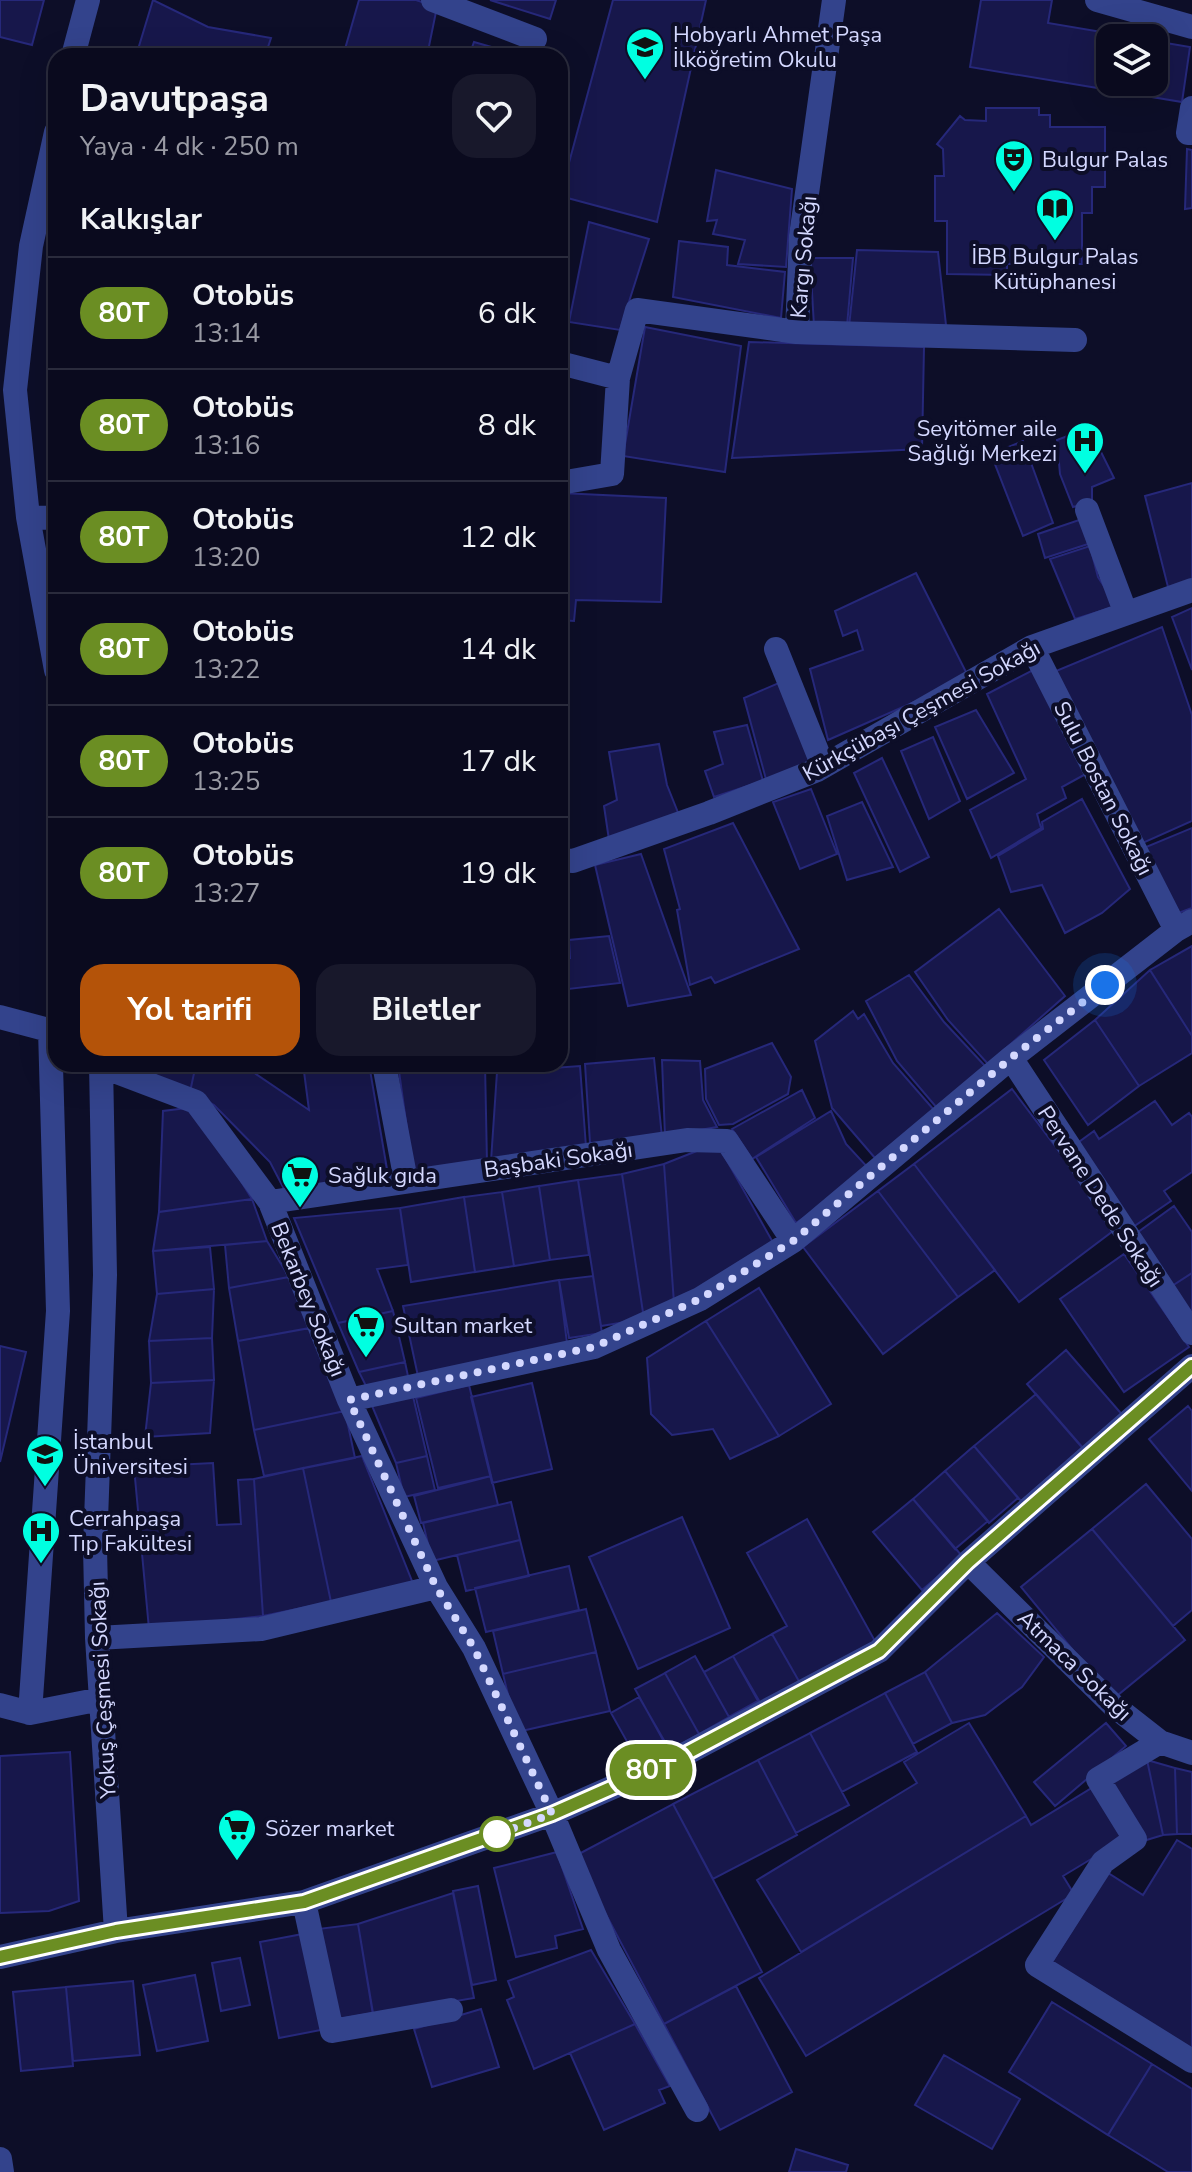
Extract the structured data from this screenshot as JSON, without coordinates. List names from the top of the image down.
{
  "streets": {
    "street": [
      "Kargı Sokağı",
      "Kürkçübaşı Çeşmesi Sokağı",
      "Sulu Bostan Sokağı",
      "Başbaki Sokağı",
      "Pervane Dede Sokağı",
      "Bekarbey Sokağı",
      "Atmaca Sokağı",
      "Yokuş Çeşmesi Sokağı"
    ]
  },
  "crossings": [
    ["Kürkçübaşı Çeşmesi Sokağı", "Sulu Bostan Sokağı"],
    ["Başbaki Sokağı", "Bekarbey Sokağı"]
  ],
  "places": {
    "school or university": ["Hobyarlı Ahmet Paşa İlköğretim Okulu", "İstanbul Üniversitesi"],
    "theatre": ["Bulgur Palas"],
    "library": ["İBB Bulgur Palas Kütüphanesi"],
    "hospital": ["Seyitömer aile Sağlığı Merkezi", "Cerrahpaşa Tıp Fakültesi"],
    "supermarket": ["Sağlık gıda", "Sultan market", "Sözer market"]
  },
  "lines": ["bus line 80T"],
  "page": {
    "on_map": "80T",
    "heading": [
      ["Davutpaşa", "Yaya · 4 dk · 250 m"],
      "Kalkışlar"
    ],
    "list": [
      {
        "mark": "80T",
        "name": "Otobüs",
        "note": "13:14",
        "value": "6 dk"
      },
      {
        "mark": "80T",
        "name": "Otobüs",
        "note": "13:16",
        "value": "8 dk"
      },
      {
        "mark": "80T",
        "name": "Otobüs",
        "note": "13:20",
        "value": "12 dk"
      },
      {
        "mark": "80T",
        "name": "Otobüs",
        "note": "13:22",
        "value": "14 dk"
      },
      {
        "mark": "80T",
        "name": "Otobüs",
        "note": "13:25",
        "value": "17 dk"
      },
      {
        "mark": "80T",
        "name": "Otobüs",
        "note": "13:27",
        "value": "19 dk"
      }
    ],
    "buttons": ["Yol tarifi", "Biletler"]
  }
}
